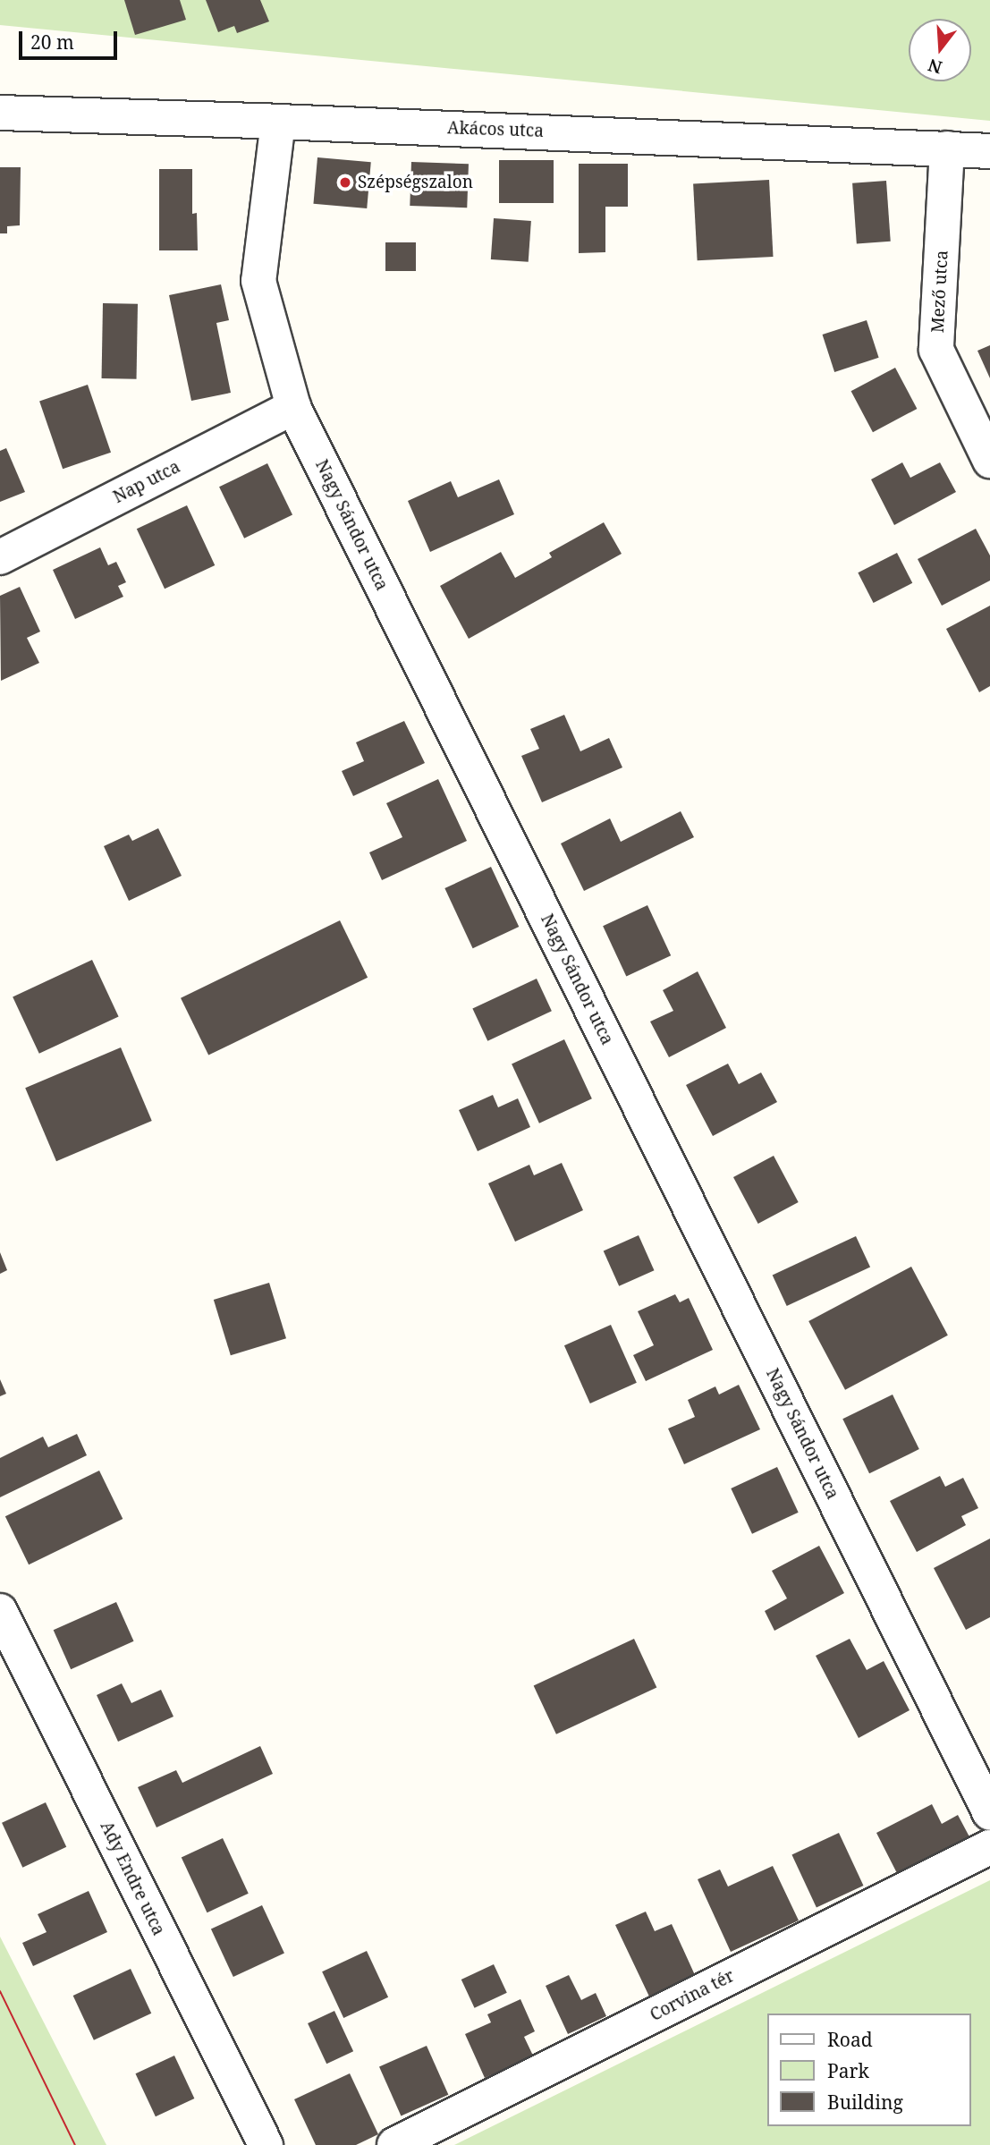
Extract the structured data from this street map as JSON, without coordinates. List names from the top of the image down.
{
  "streets": {
    "street": [
      "Akácos utca",
      "Mező utca",
      "Nap utca",
      "Nagy Sándor utca",
      "Ady Endre utca",
      "Corvina tér"
    ]
  },
  "crossings": [
    ["Akácos utca", "Mező utca"],
    ["Akácos utca", "Nagy Sándor utca"],
    ["Nap utca", "Nagy Sándor utca"]
  ],
  "places": ["Szépségszalon"],
  "legend": ["Road", "Park", "Building"],
  "scale_bar": "20 m",
  "north": "bottom"
}
